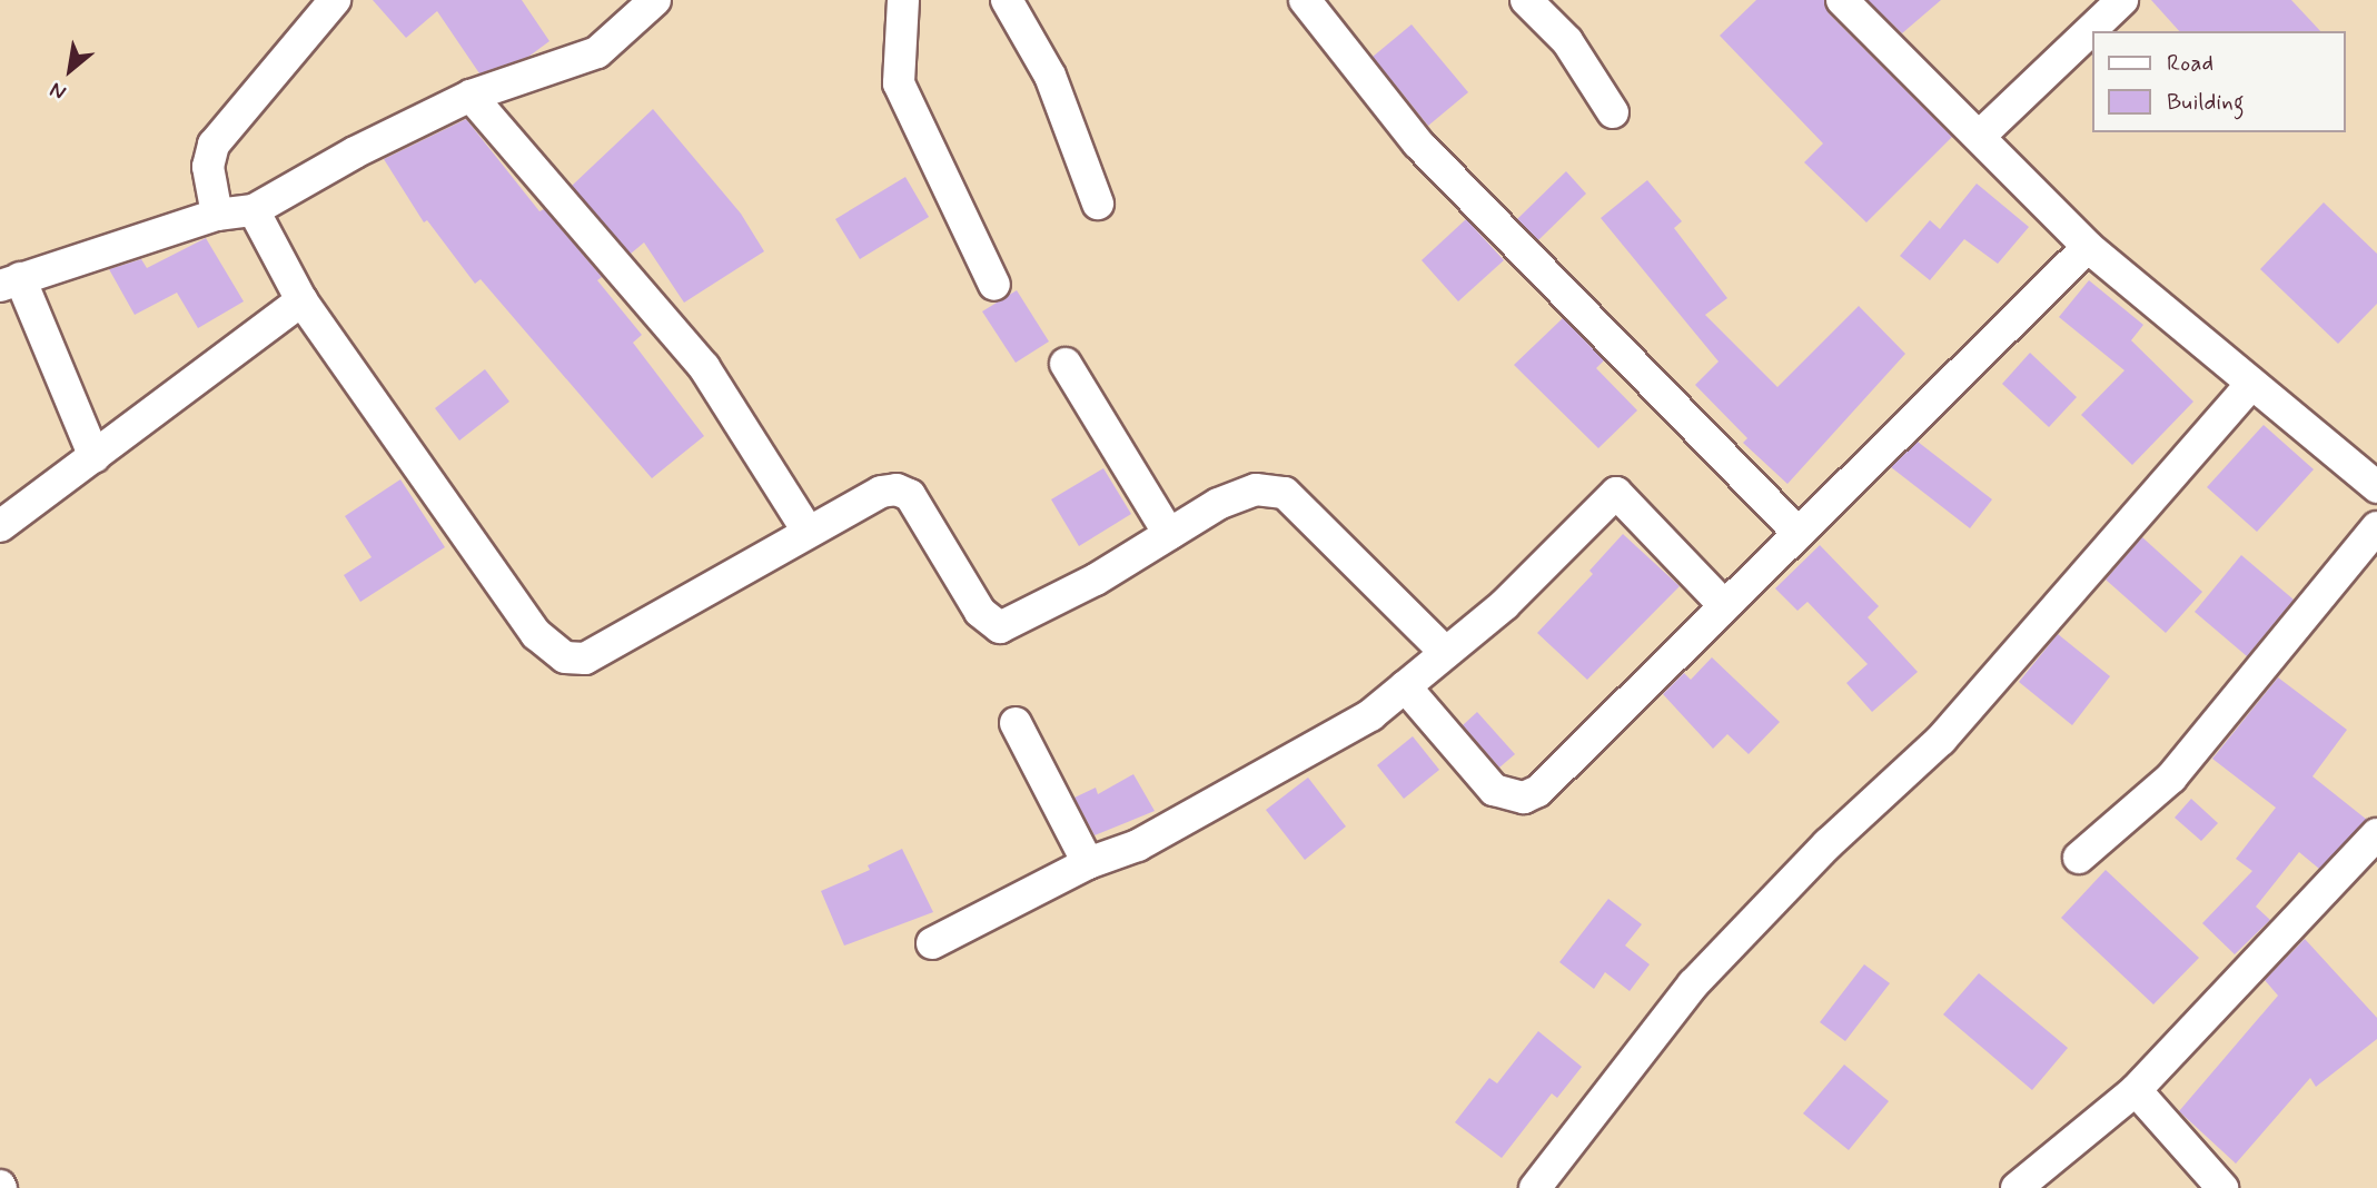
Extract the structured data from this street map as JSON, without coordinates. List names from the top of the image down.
{
  "legend": ["Road", "Building"],
  "north": "bottom left"
}
